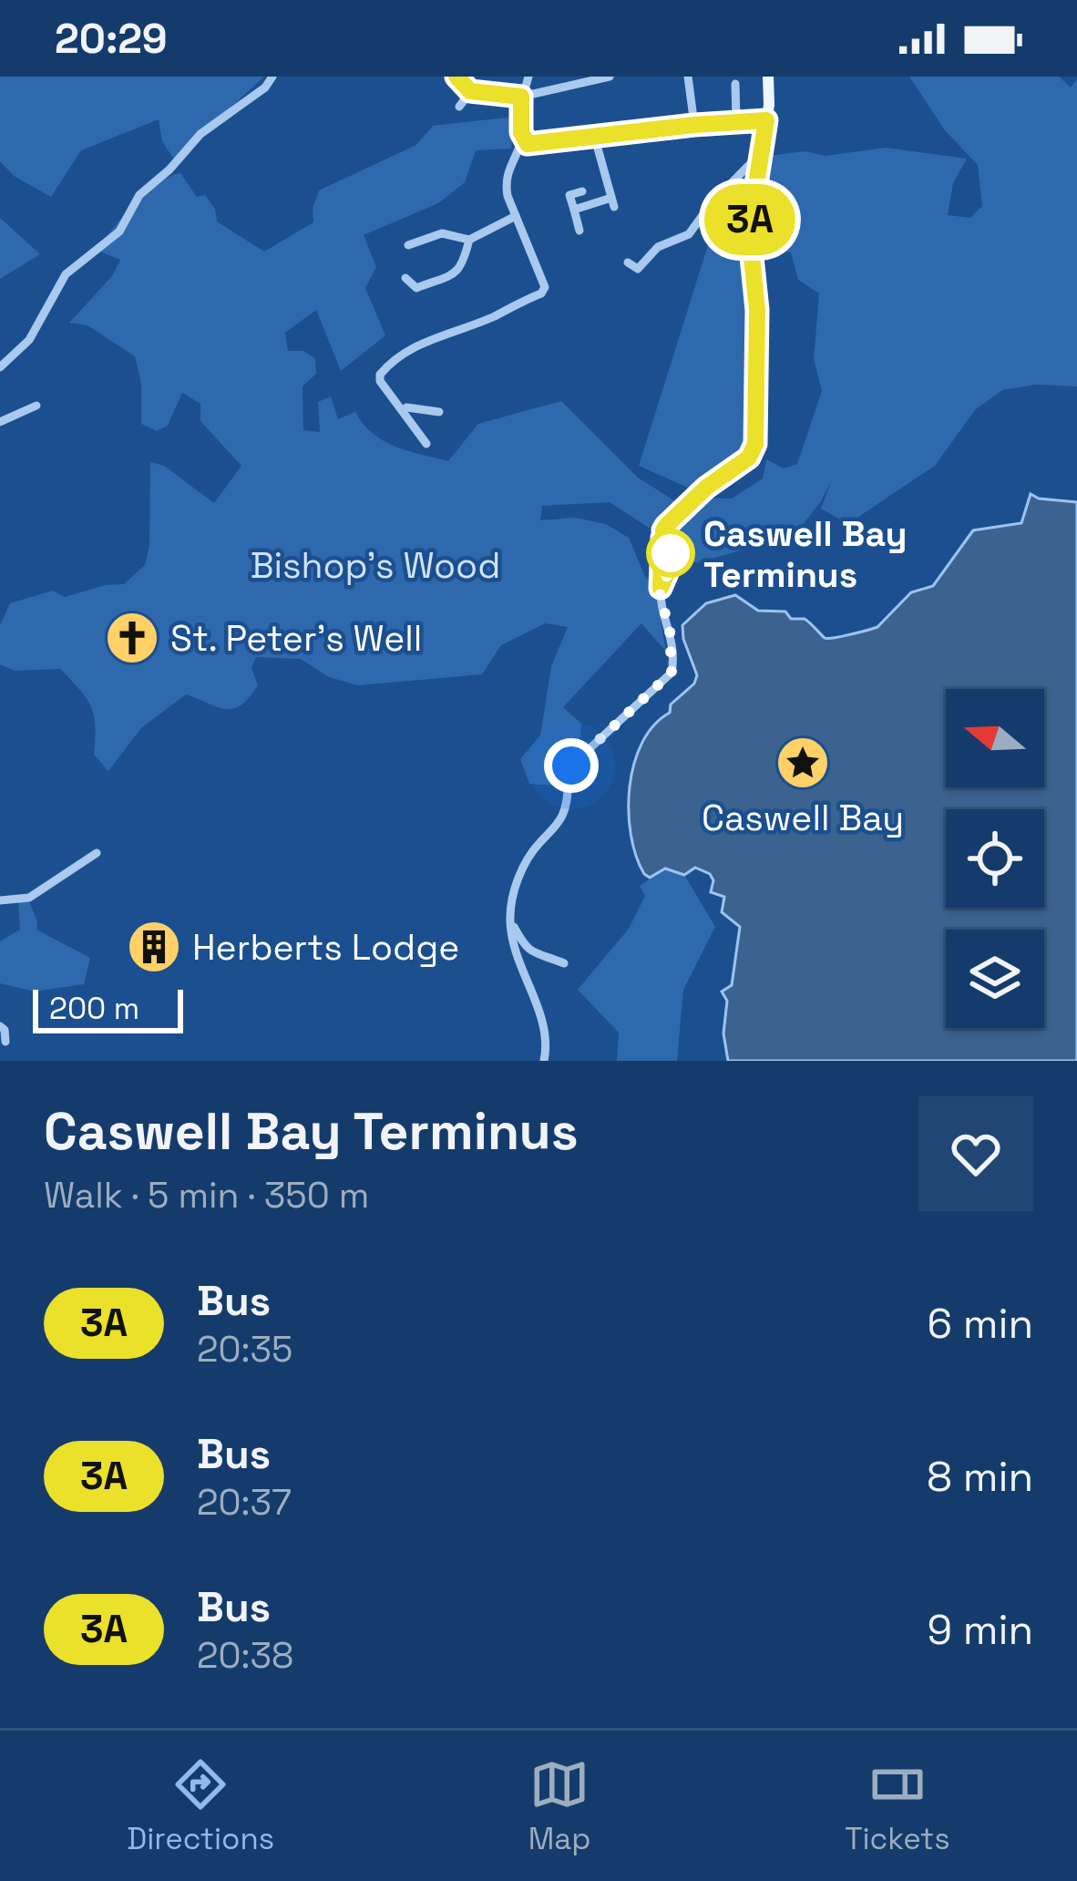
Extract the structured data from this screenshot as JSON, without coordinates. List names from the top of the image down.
{
  "parks": ["Bishop's Wood"],
  "places": {
    "other": ["Caswell Bay Terminus"],
    "church": ["St. Peter's Well"],
    "place": ["Caswell Bay"],
    "building": ["Herberts Lodge"]
  },
  "lines": ["bus line 3A"],
  "scale_bar": "200 m",
  "north": "left",
  "page": {
    "status": "20:29",
    "on_map": "3A",
    "scale": "200 m",
    "heading": ["Caswell Bay Terminus", "Walk · 5 min · 350 m"],
    "list": [
      {
        "mark": "3A",
        "name": "Bus",
        "note": "20:35",
        "value": "6 min"
      },
      {
        "mark": "3A",
        "name": "Bus",
        "note": "20:37",
        "value": "8 min"
      },
      {
        "mark": "3A",
        "name": "Bus",
        "note": "20:38",
        "value": "9 min"
      }
    ],
    "tabs": ["Directions", "Map", "Tickets"]
  }
}
